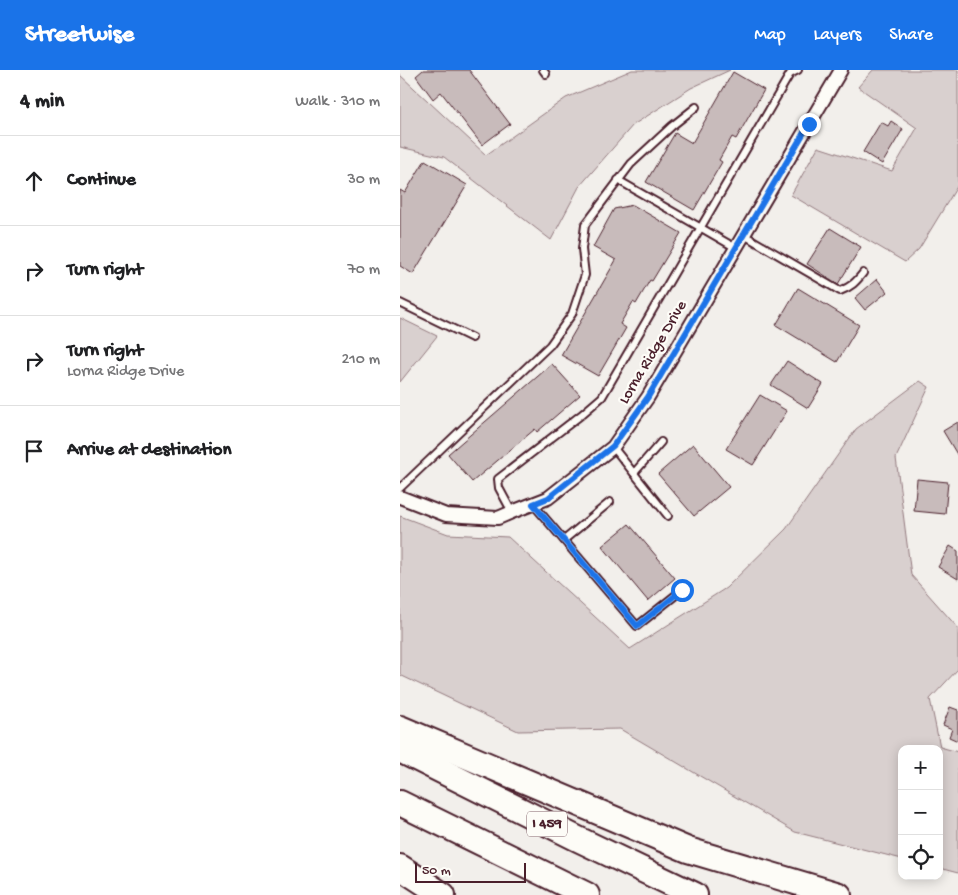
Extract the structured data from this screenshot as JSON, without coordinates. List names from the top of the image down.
{
  "streets": {
    "highway": ["I 459"],
    "street": ["Lorna Ridge Drive"]
  },
  "scale_bar": "50 m",
  "page": {
    "header": "Streetwise",
    "nav": ["Map", "Layers", "Share"],
    "heading": ["4 min", "Walk · 310 m"],
    "list": [
      ["Continue", "30 m"],
      ["Turn right", "70 m"],
      ["Turn right", "Lorna Ridge Drive", "210 m"],
      "Arrive at destination"
    ],
    "map_buttons": ["+", "−"],
    "scale": "50 m"
  }
}
